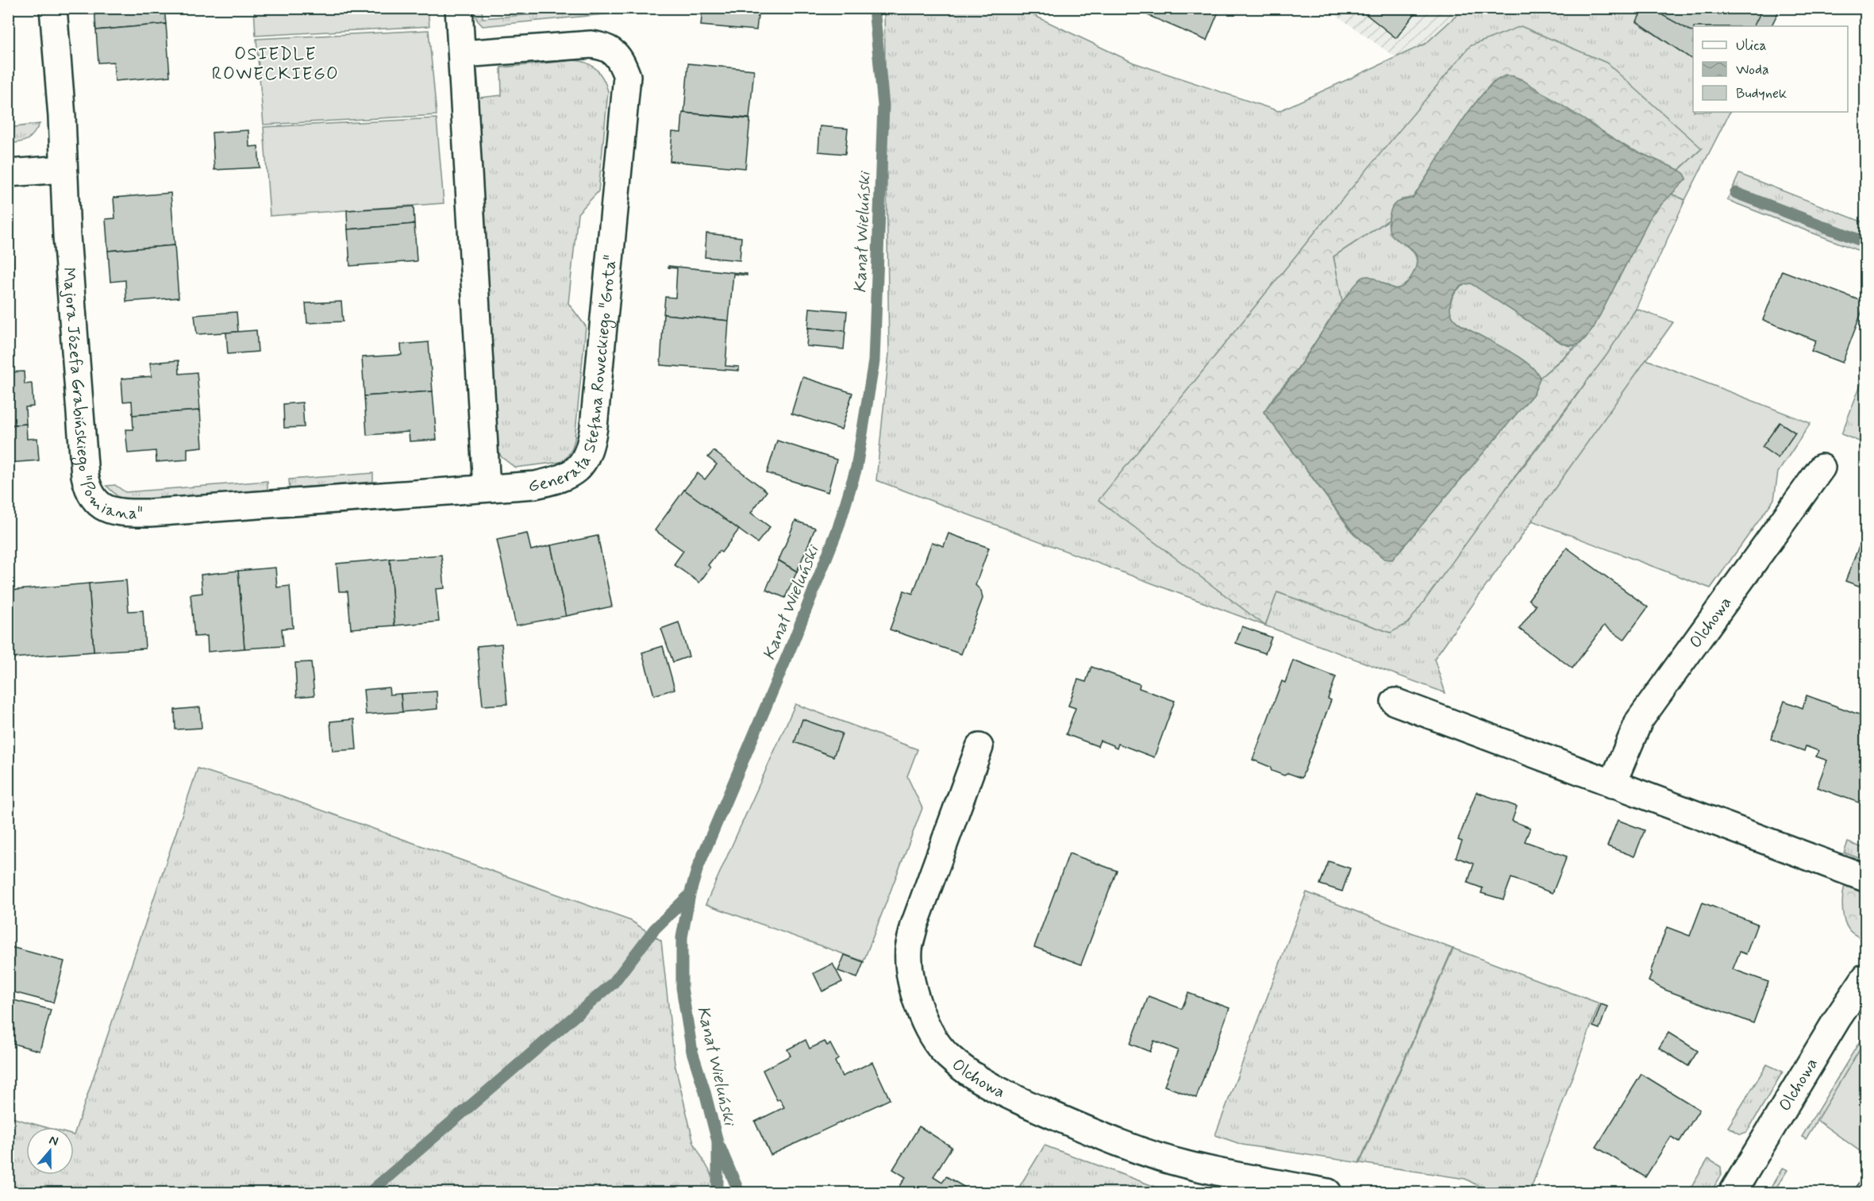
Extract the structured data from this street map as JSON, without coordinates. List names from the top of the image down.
{
  "streets": {
    "street": ["Generała Stefana Roweckiego \"Grota\"", "Majora Józefa Grabińskiego \"Pomiana\"", "Olchowa"]
  },
  "crossings": [
    ["Generała Stefana Roweckiego \"Grota\"", "Majora Józefa Grabińskiego \"Pomiana\""]
  ],
  "districts": ["OSIEDLE ROWECKIEGO"],
  "water": ["Kanał Wieluński"],
  "legend": ["Ulica", "Woda", "Budynek"],
  "north": "top"
}
